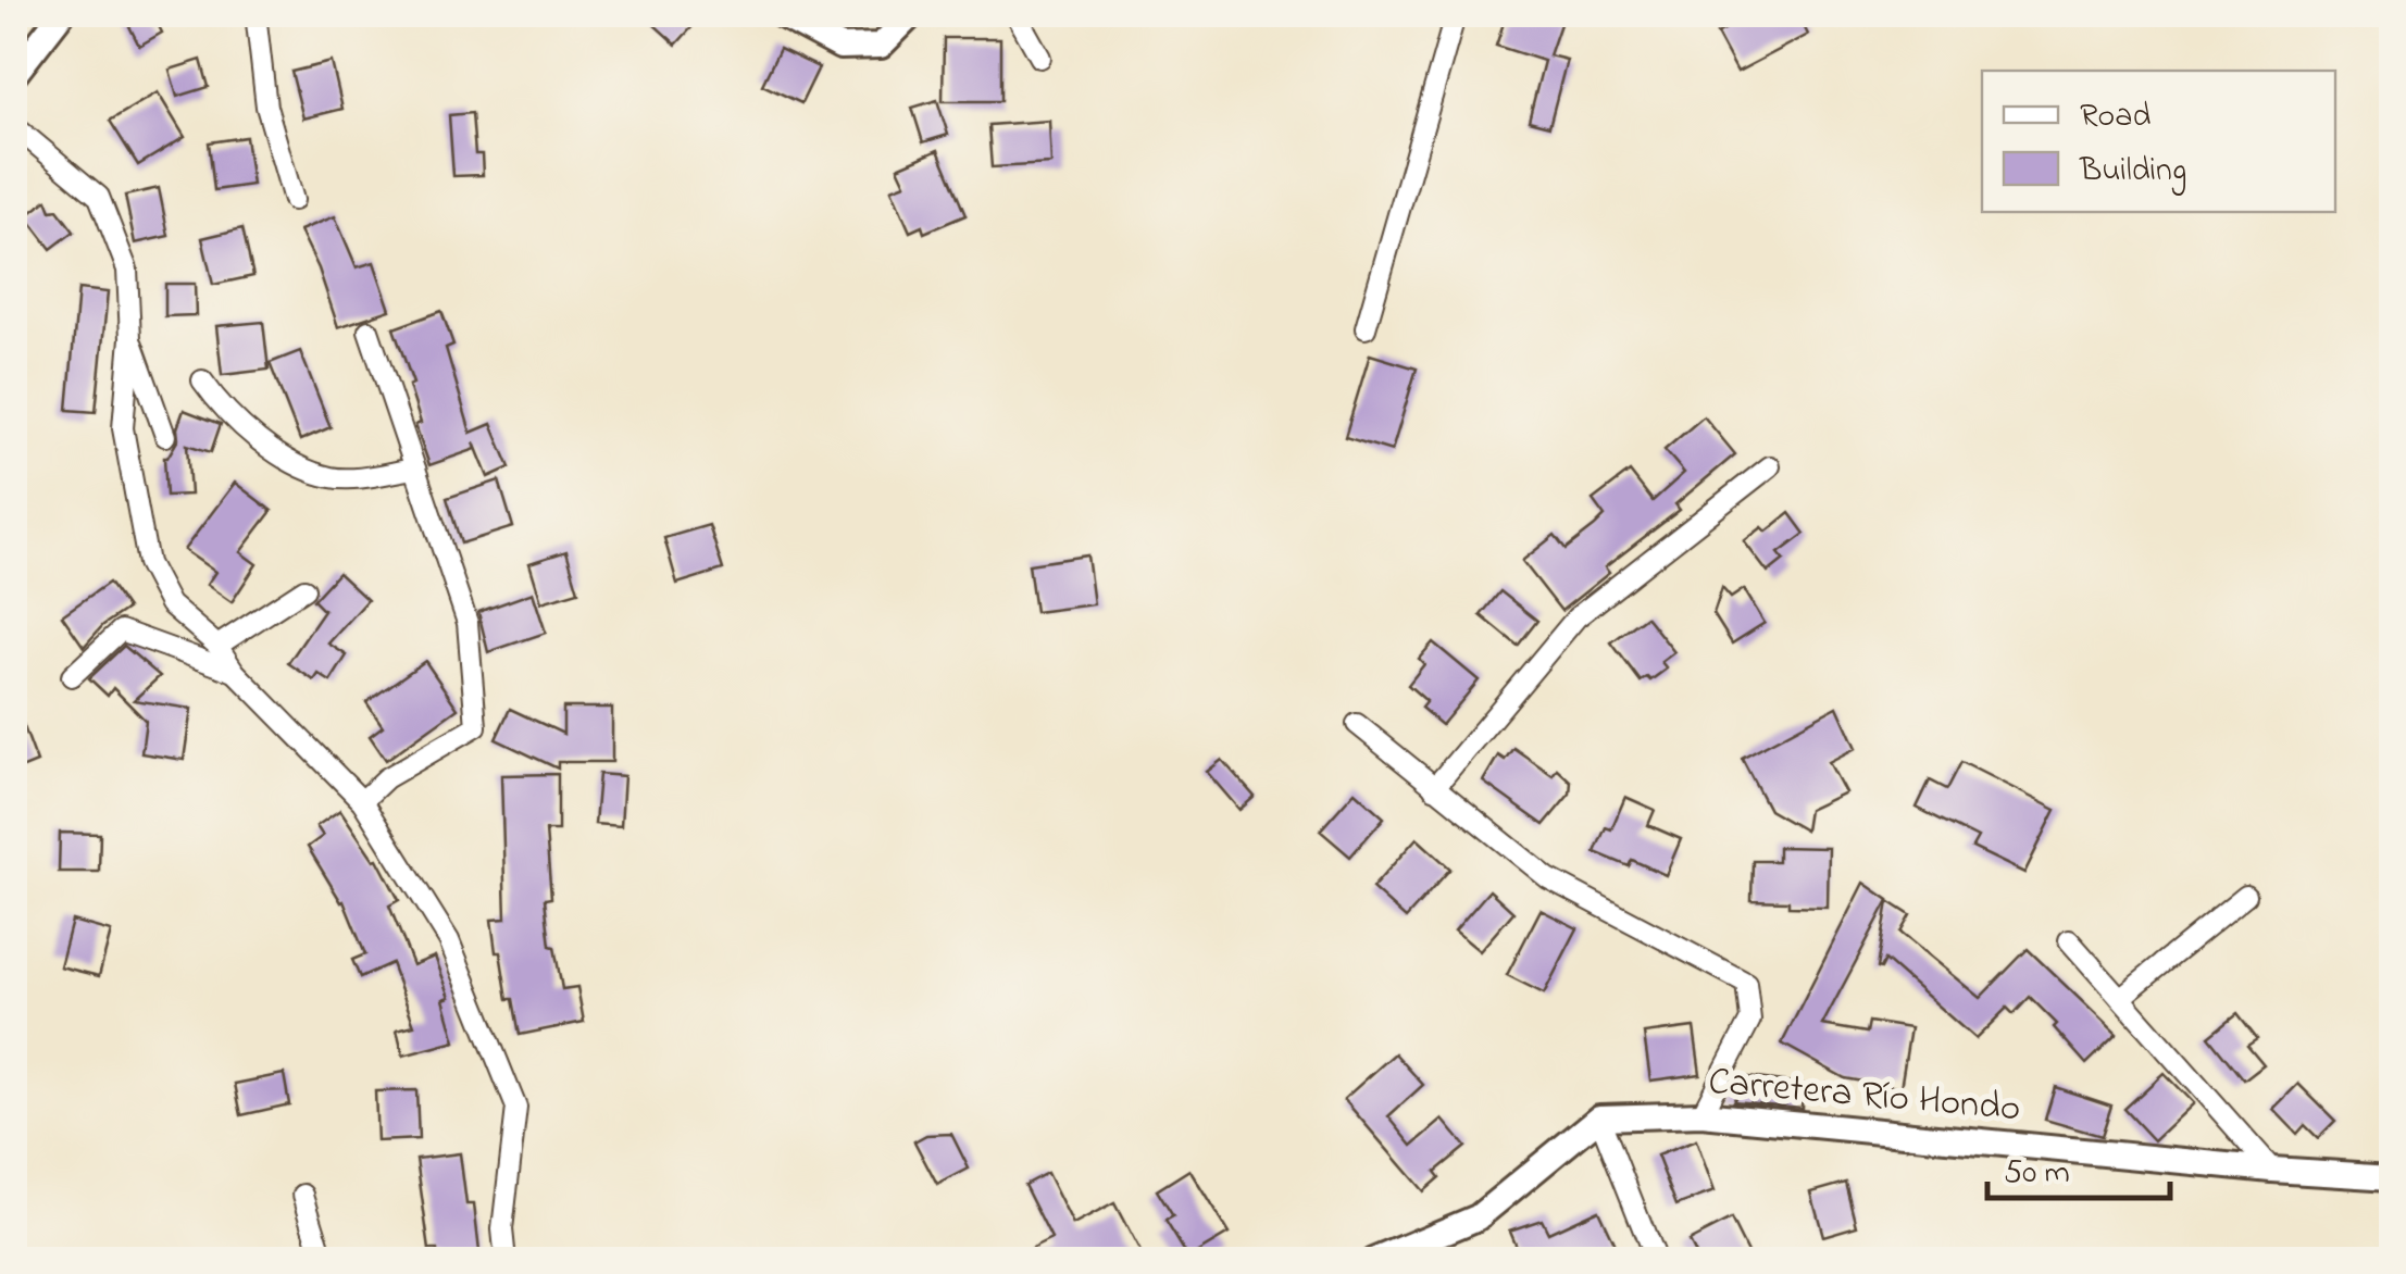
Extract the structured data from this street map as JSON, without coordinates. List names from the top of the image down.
{
  "streets": {
    "street": ["Carretera Río Hondo"]
  },
  "legend": ["Road", "Building"],
  "scale_bar": "50 m"
}
